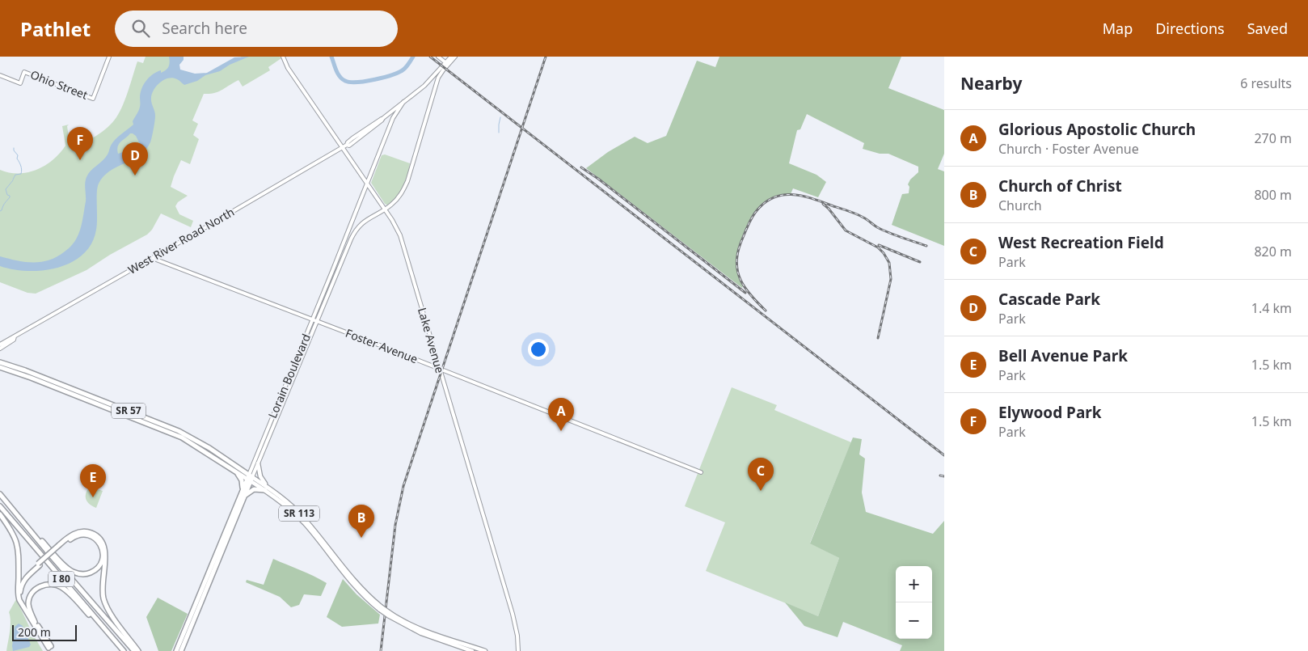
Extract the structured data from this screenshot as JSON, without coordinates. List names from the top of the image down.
{
  "streets": {
    "highway": [
      "Lorain Boulevard",
      "SR 57",
      "SR 113",
      "I 80"
    ],
    "street": [
      "Ohio Street",
      "West River Road North",
      "Lake Avenue",
      "Foster Avenue"
    ]
  },
  "crossings": [
    ["West River Road North", "Lake Avenue"],
    ["West River Road North", "Foster Avenue"],
    ["West River Road North", "Lorain Boulevard"],
    ["Lake Avenue", "Foster Avenue"],
    ["Lake Avenue", "Lorain Boulevard"],
    ["Foster Avenue", "Lorain Boulevard"],
    ["Lorain Boulevard", "SR 57"],
    ["Lorain Boulevard", "SR 113"],
    ["SR 57", "SR 113"]
  ],
  "scale_bar": "200 m",
  "page": {
    "header": "Pathlet",
    "search": "Search here",
    "nav": ["Map", "Directions", "Saved"],
    "heading": ["Nearby", "6 results"],
    "list": [
      {
        "mark": "A",
        "name": "Glorious Apostolic Church",
        "note": "Church · Foster Avenue",
        "value": "270 m"
      },
      {
        "mark": "B",
        "name": "Church of Christ",
        "note": "Church",
        "value": "800 m"
      },
      {
        "mark": "C",
        "name": "West Recreation Field",
        "note": "Park",
        "value": "820 m"
      },
      {
        "mark": "D",
        "name": "Cascade Park",
        "note": "Park",
        "value": "1.4 km"
      },
      {
        "mark": "E",
        "name": "Bell Avenue Park",
        "note": "Park",
        "value": "1.5 km"
      },
      {
        "mark": "F",
        "name": "Elywood Park",
        "note": "Park",
        "value": "1.5 km"
      }
    ],
    "pins": [
      "F",
      "D",
      "A",
      "C",
      "E",
      "B"
    ],
    "map_buttons": ["+", "−"],
    "scale": "200 m"
  }
}
